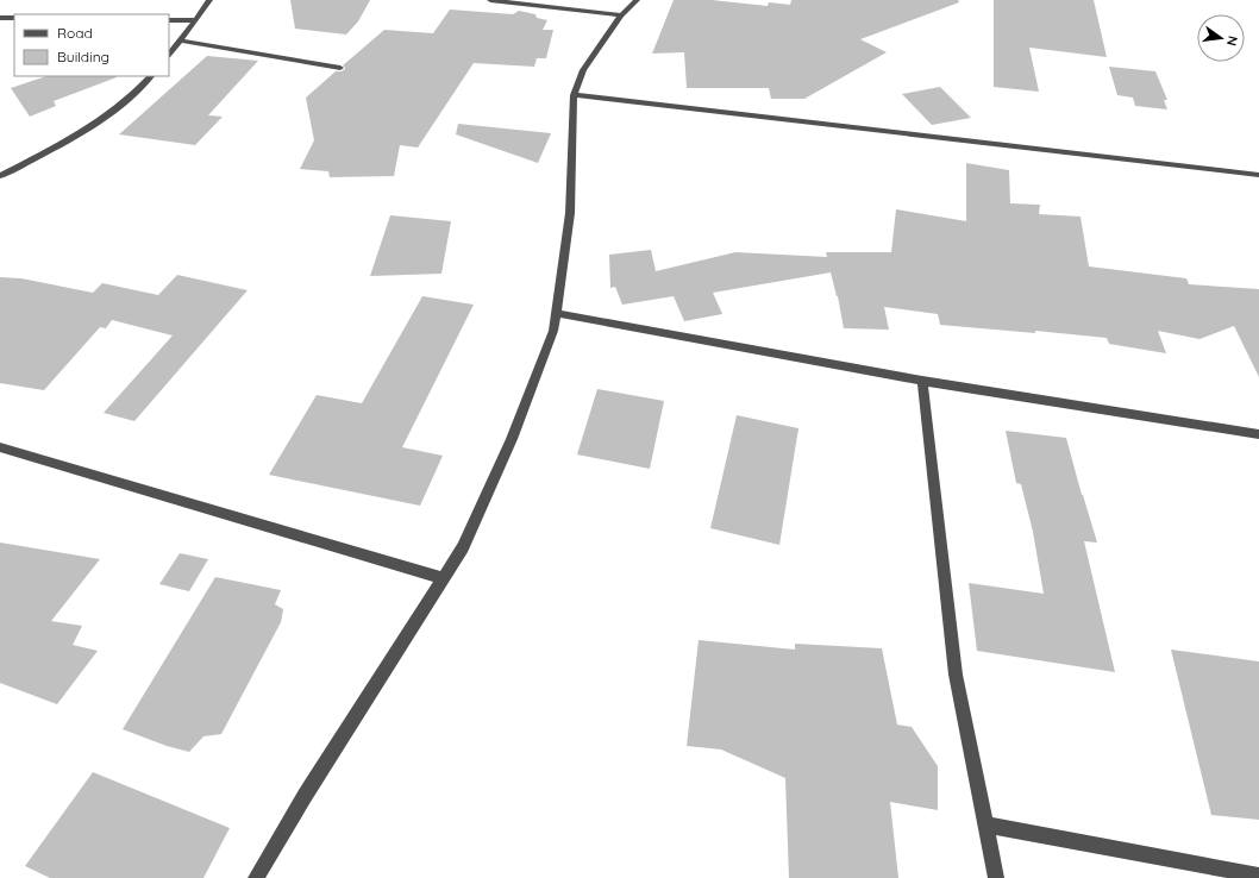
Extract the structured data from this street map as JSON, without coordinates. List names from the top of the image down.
{
  "legend": ["Road", "Building"],
  "north": "right"
}
